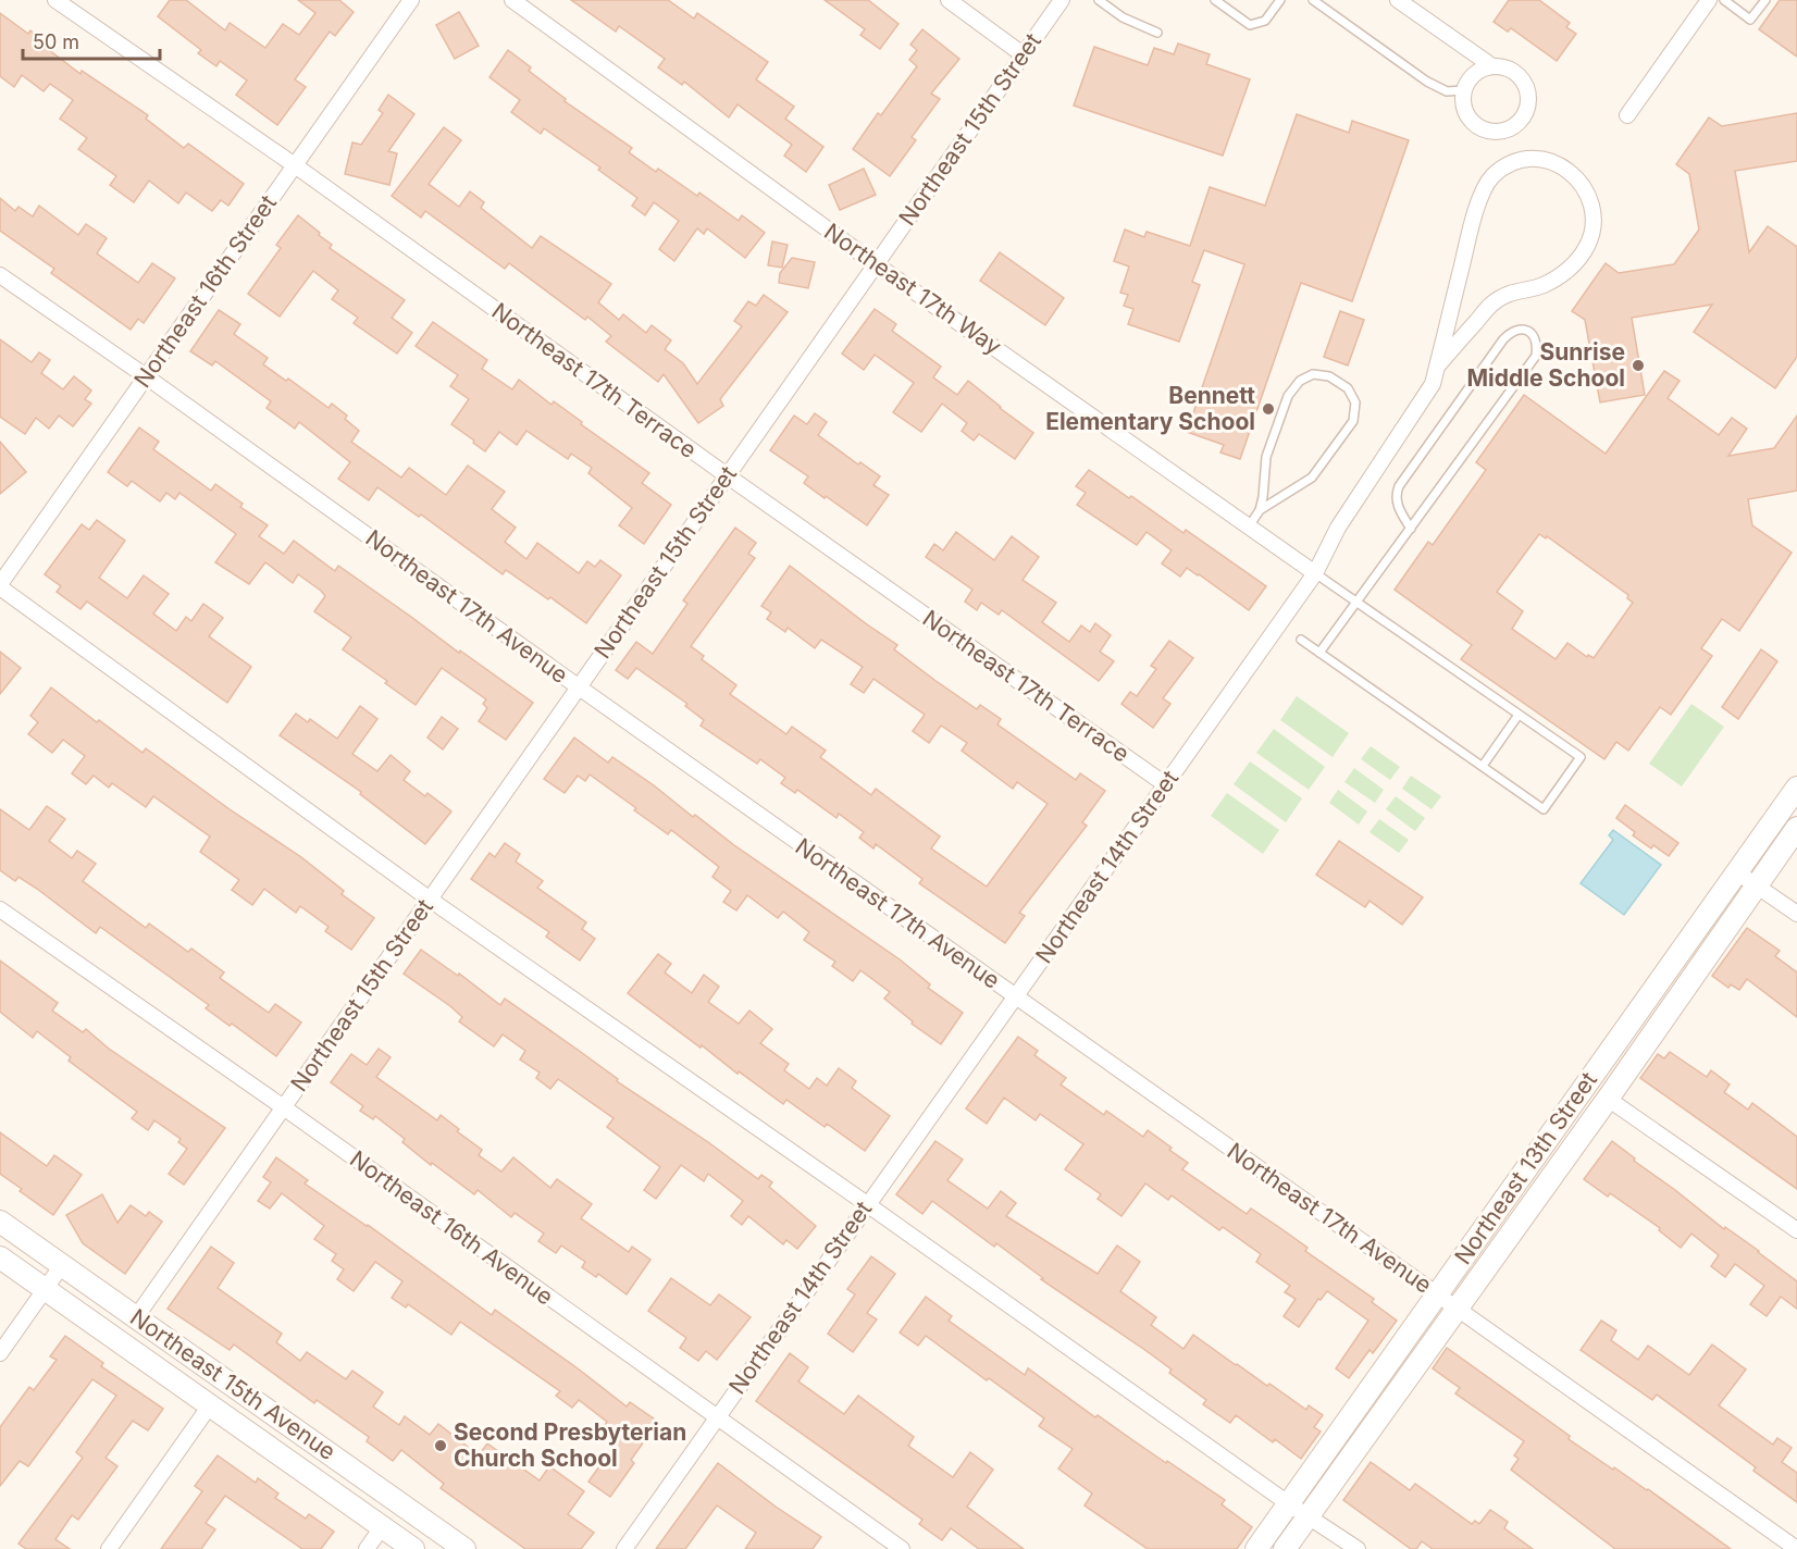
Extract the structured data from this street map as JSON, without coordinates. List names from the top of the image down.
{
  "streets": {
    "street": [
      "Northeast 15th Street",
      "Northeast 17th Way",
      "Northeast 16th Street",
      "Northeast 17th Terrace",
      "Northeast 17th Avenue",
      "Northeast 14th Street",
      "Northeast 13th Street",
      "Northeast 16th Avenue",
      "Northeast 15th Avenue"
    ]
  },
  "crossings": [
    ["Northeast 15th Street", "Northeast 17th Way"],
    ["Northeast 15th Street", "Northeast 17th Terrace"],
    ["Northeast 15th Street", "Northeast 17th Avenue"],
    ["Northeast 15th Street", "Northeast 16th Avenue"],
    ["Northeast 15th Street", "Northeast 15th Avenue"],
    ["Northeast 17th Way", "Northeast 14th Street"],
    ["Northeast 16th Street", "Northeast 17th Terrace"],
    ["Northeast 16th Street", "Northeast 17th Avenue"],
    ["Northeast 17th Terrace", "Northeast 14th Street"],
    ["Northeast 17th Avenue", "Northeast 14th Street"],
    ["Northeast 17th Avenue", "Northeast 13th Street"],
    ["Northeast 14th Street", "Northeast 16th Avenue"]
  ],
  "places": ["Sunrise Middle School", "Bennett Elementary School", "Second Presbyterian Church School"],
  "scale_bar": "50 m"
}
